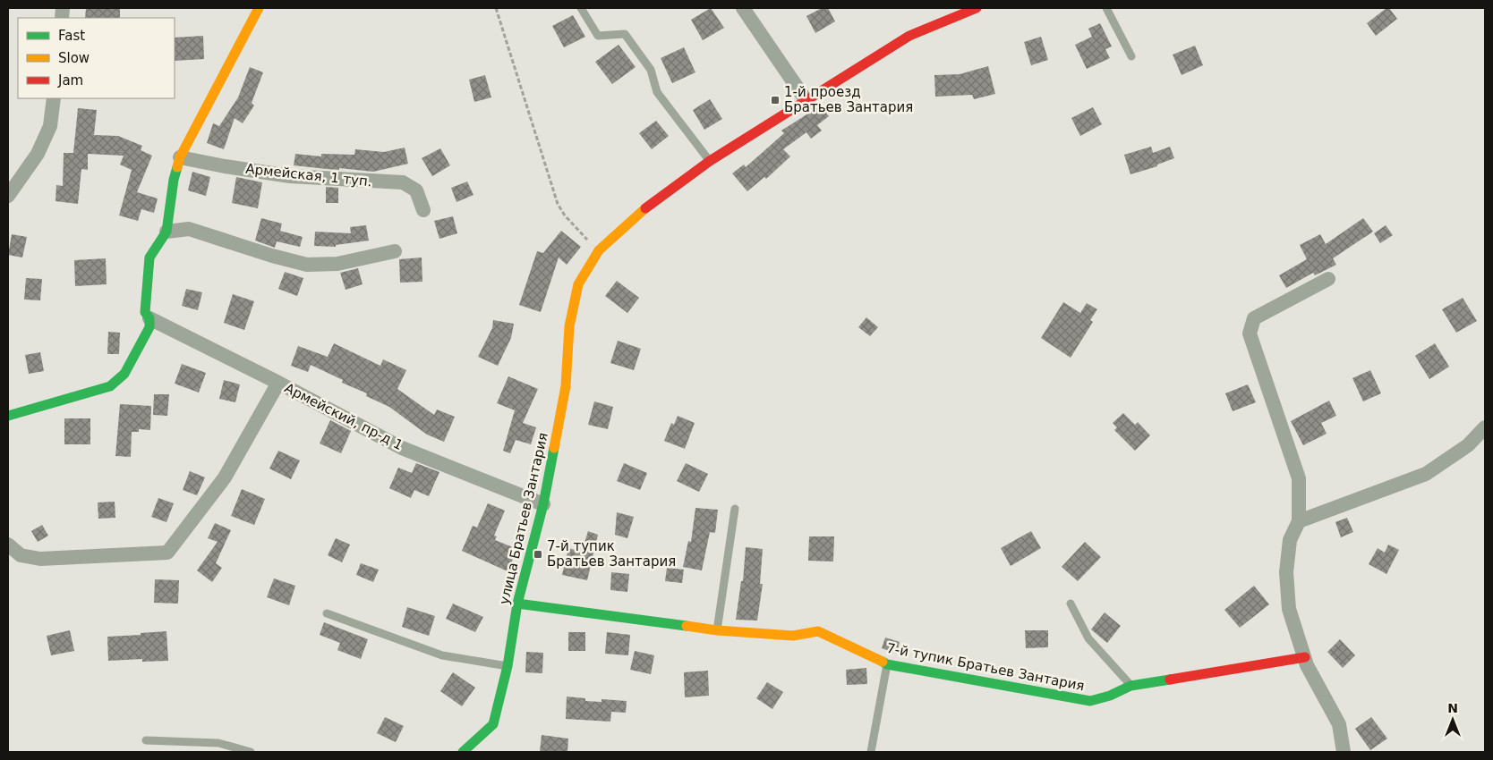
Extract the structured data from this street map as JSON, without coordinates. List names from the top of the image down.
{
  "streets": {
    "street": [
      "Армейская, 1 туп.",
      "Армейский, пр-д 1",
      "улица Братьев Зантария",
      "7-й тупик Братьев Зантария"
    ]
  },
  "crossings": [
    ["Армейский, пр-д 1", "улица Братьев Зантария"],
    ["улица Братьев Зантария", "7-й тупик Братьев Зантария"]
  ],
  "places": {
    "transit": ["1-й проезд Братьев Зантария", "7-й тупик Братьев Зантария"]
  },
  "legend": ["Fast", "Slow", "Jam"],
  "north": "top"
}
